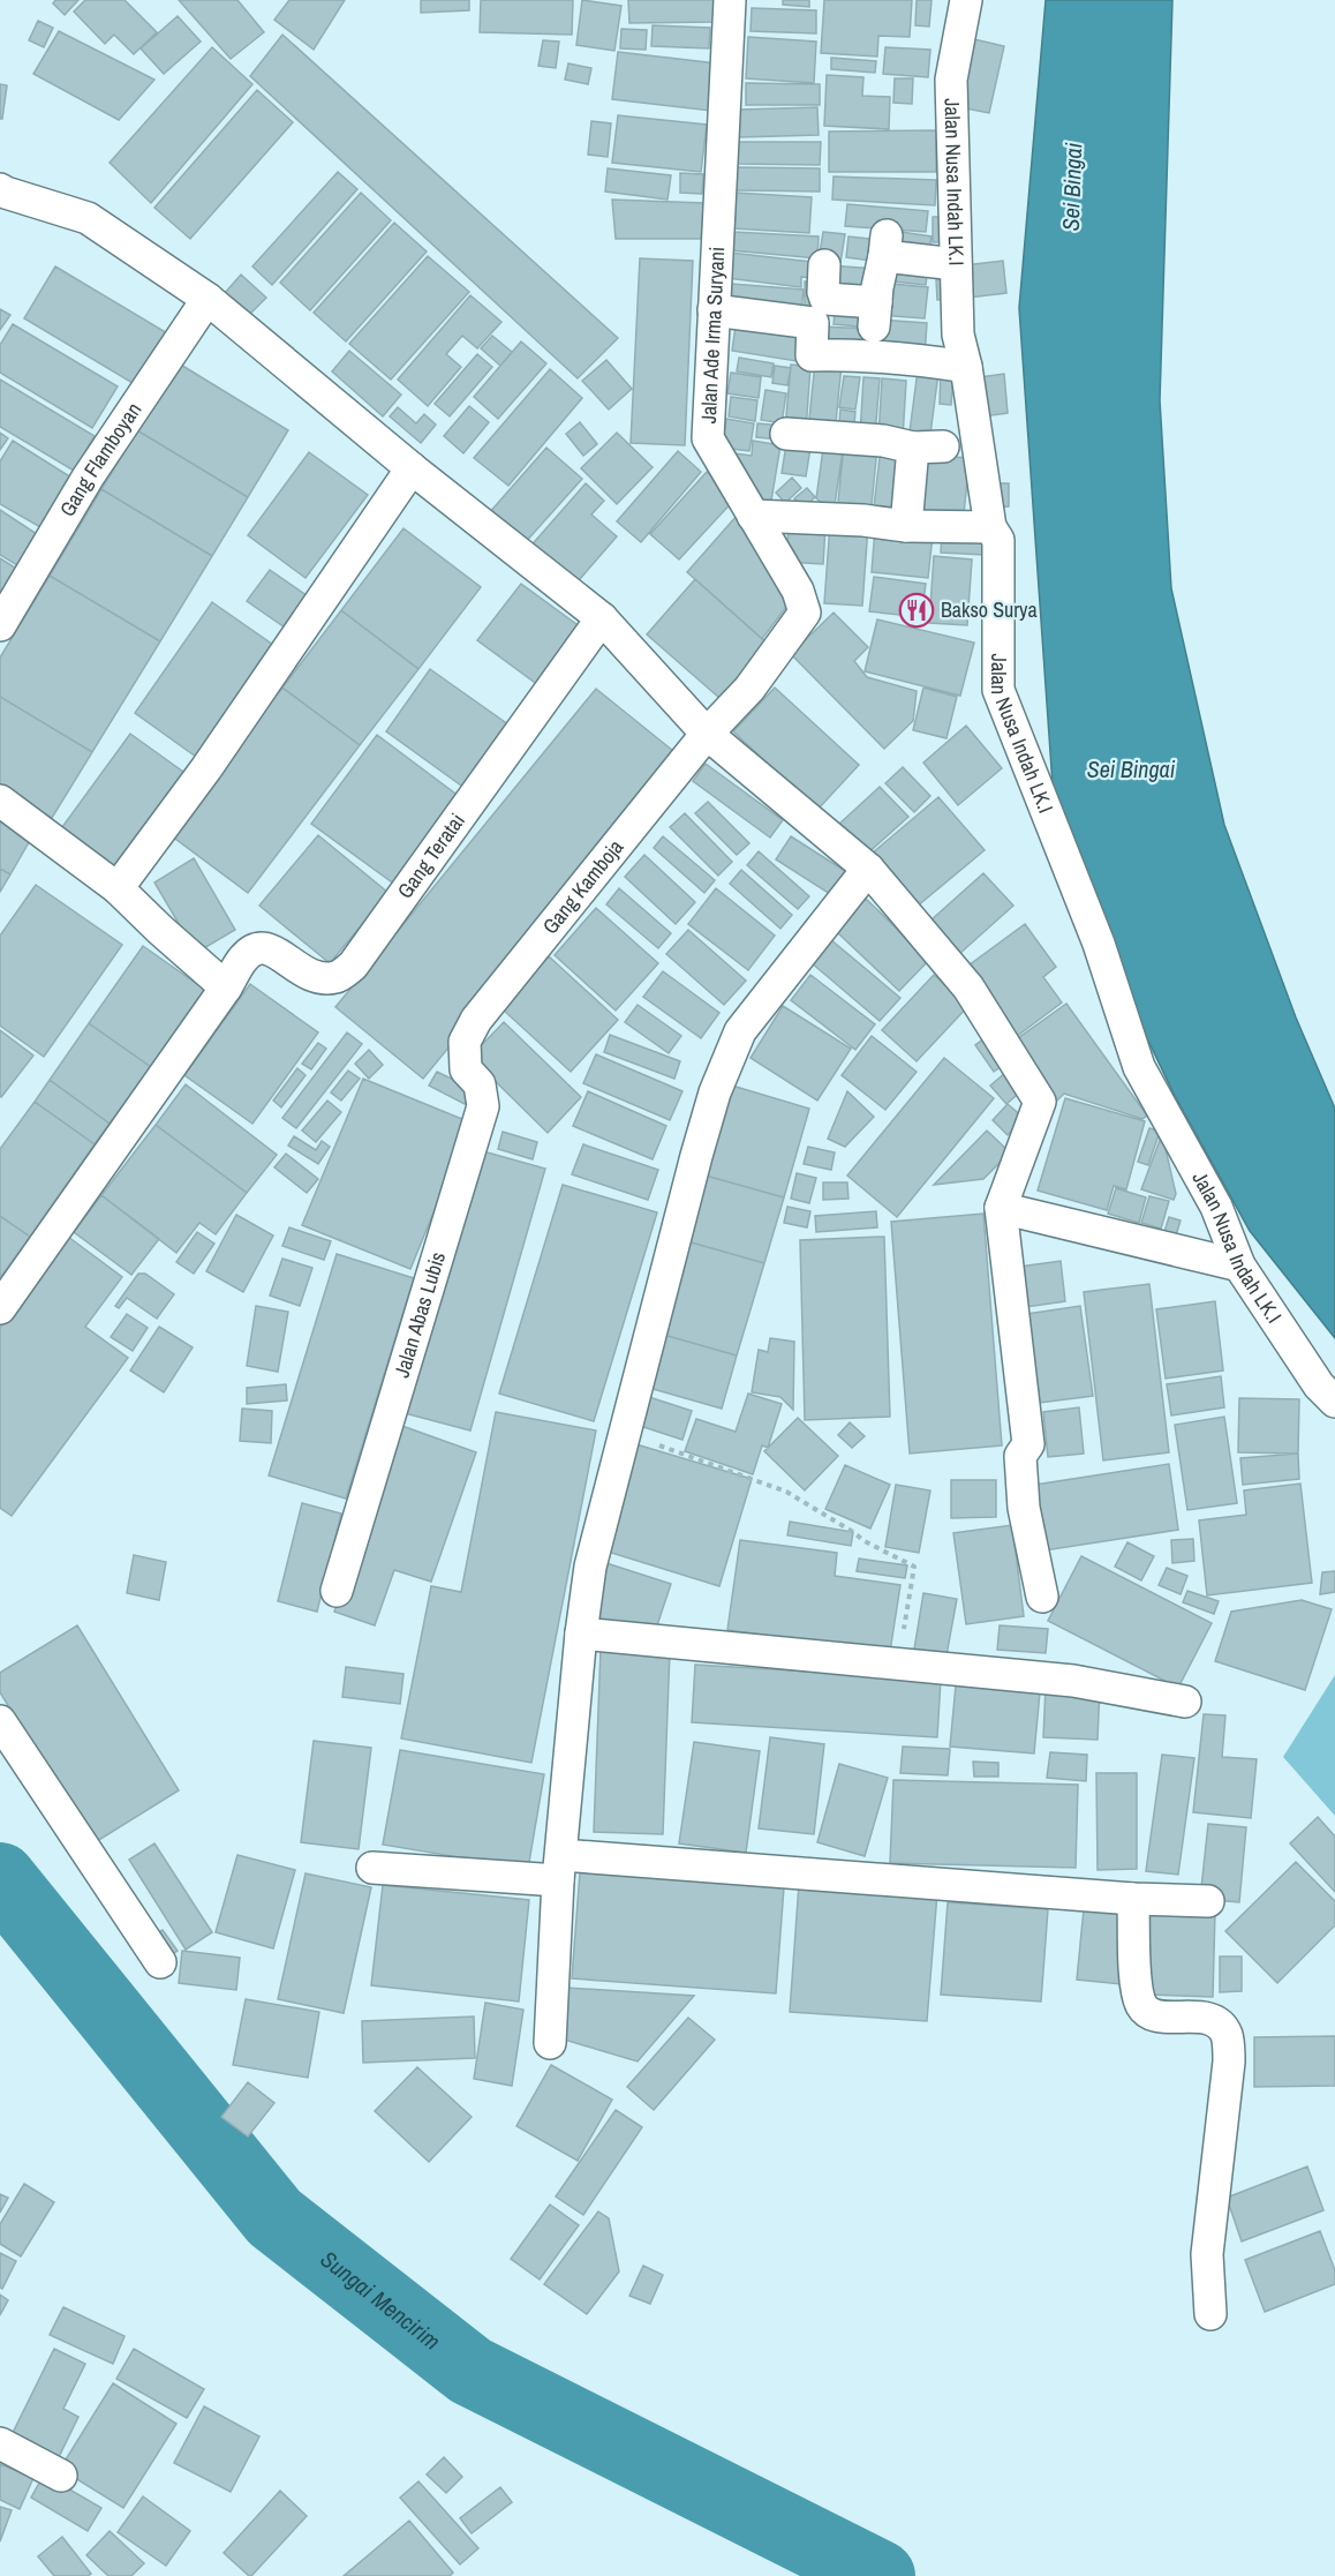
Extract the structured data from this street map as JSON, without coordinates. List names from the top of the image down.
{
  "streets": {
    "street": [
      "Jalan Nusa Indah LK.I",
      "Jalan Ade Irma Suryani",
      "Gang Flamboyan",
      "Gang Teratai",
      "Gang Kamboja",
      "Jalan Abas Lubis"
    ]
  },
  "crossings": [
    ["Jalan Ade Irma Suryani", "Gang Kamboja"],
    ["Gang Kamboja", "Jalan Abas Lubis"]
  ],
  "water": ["Sei Bingai", "Sungai Mencirim"],
  "places": {
    "restaurant": ["Bakso Surya"]
  }
}
